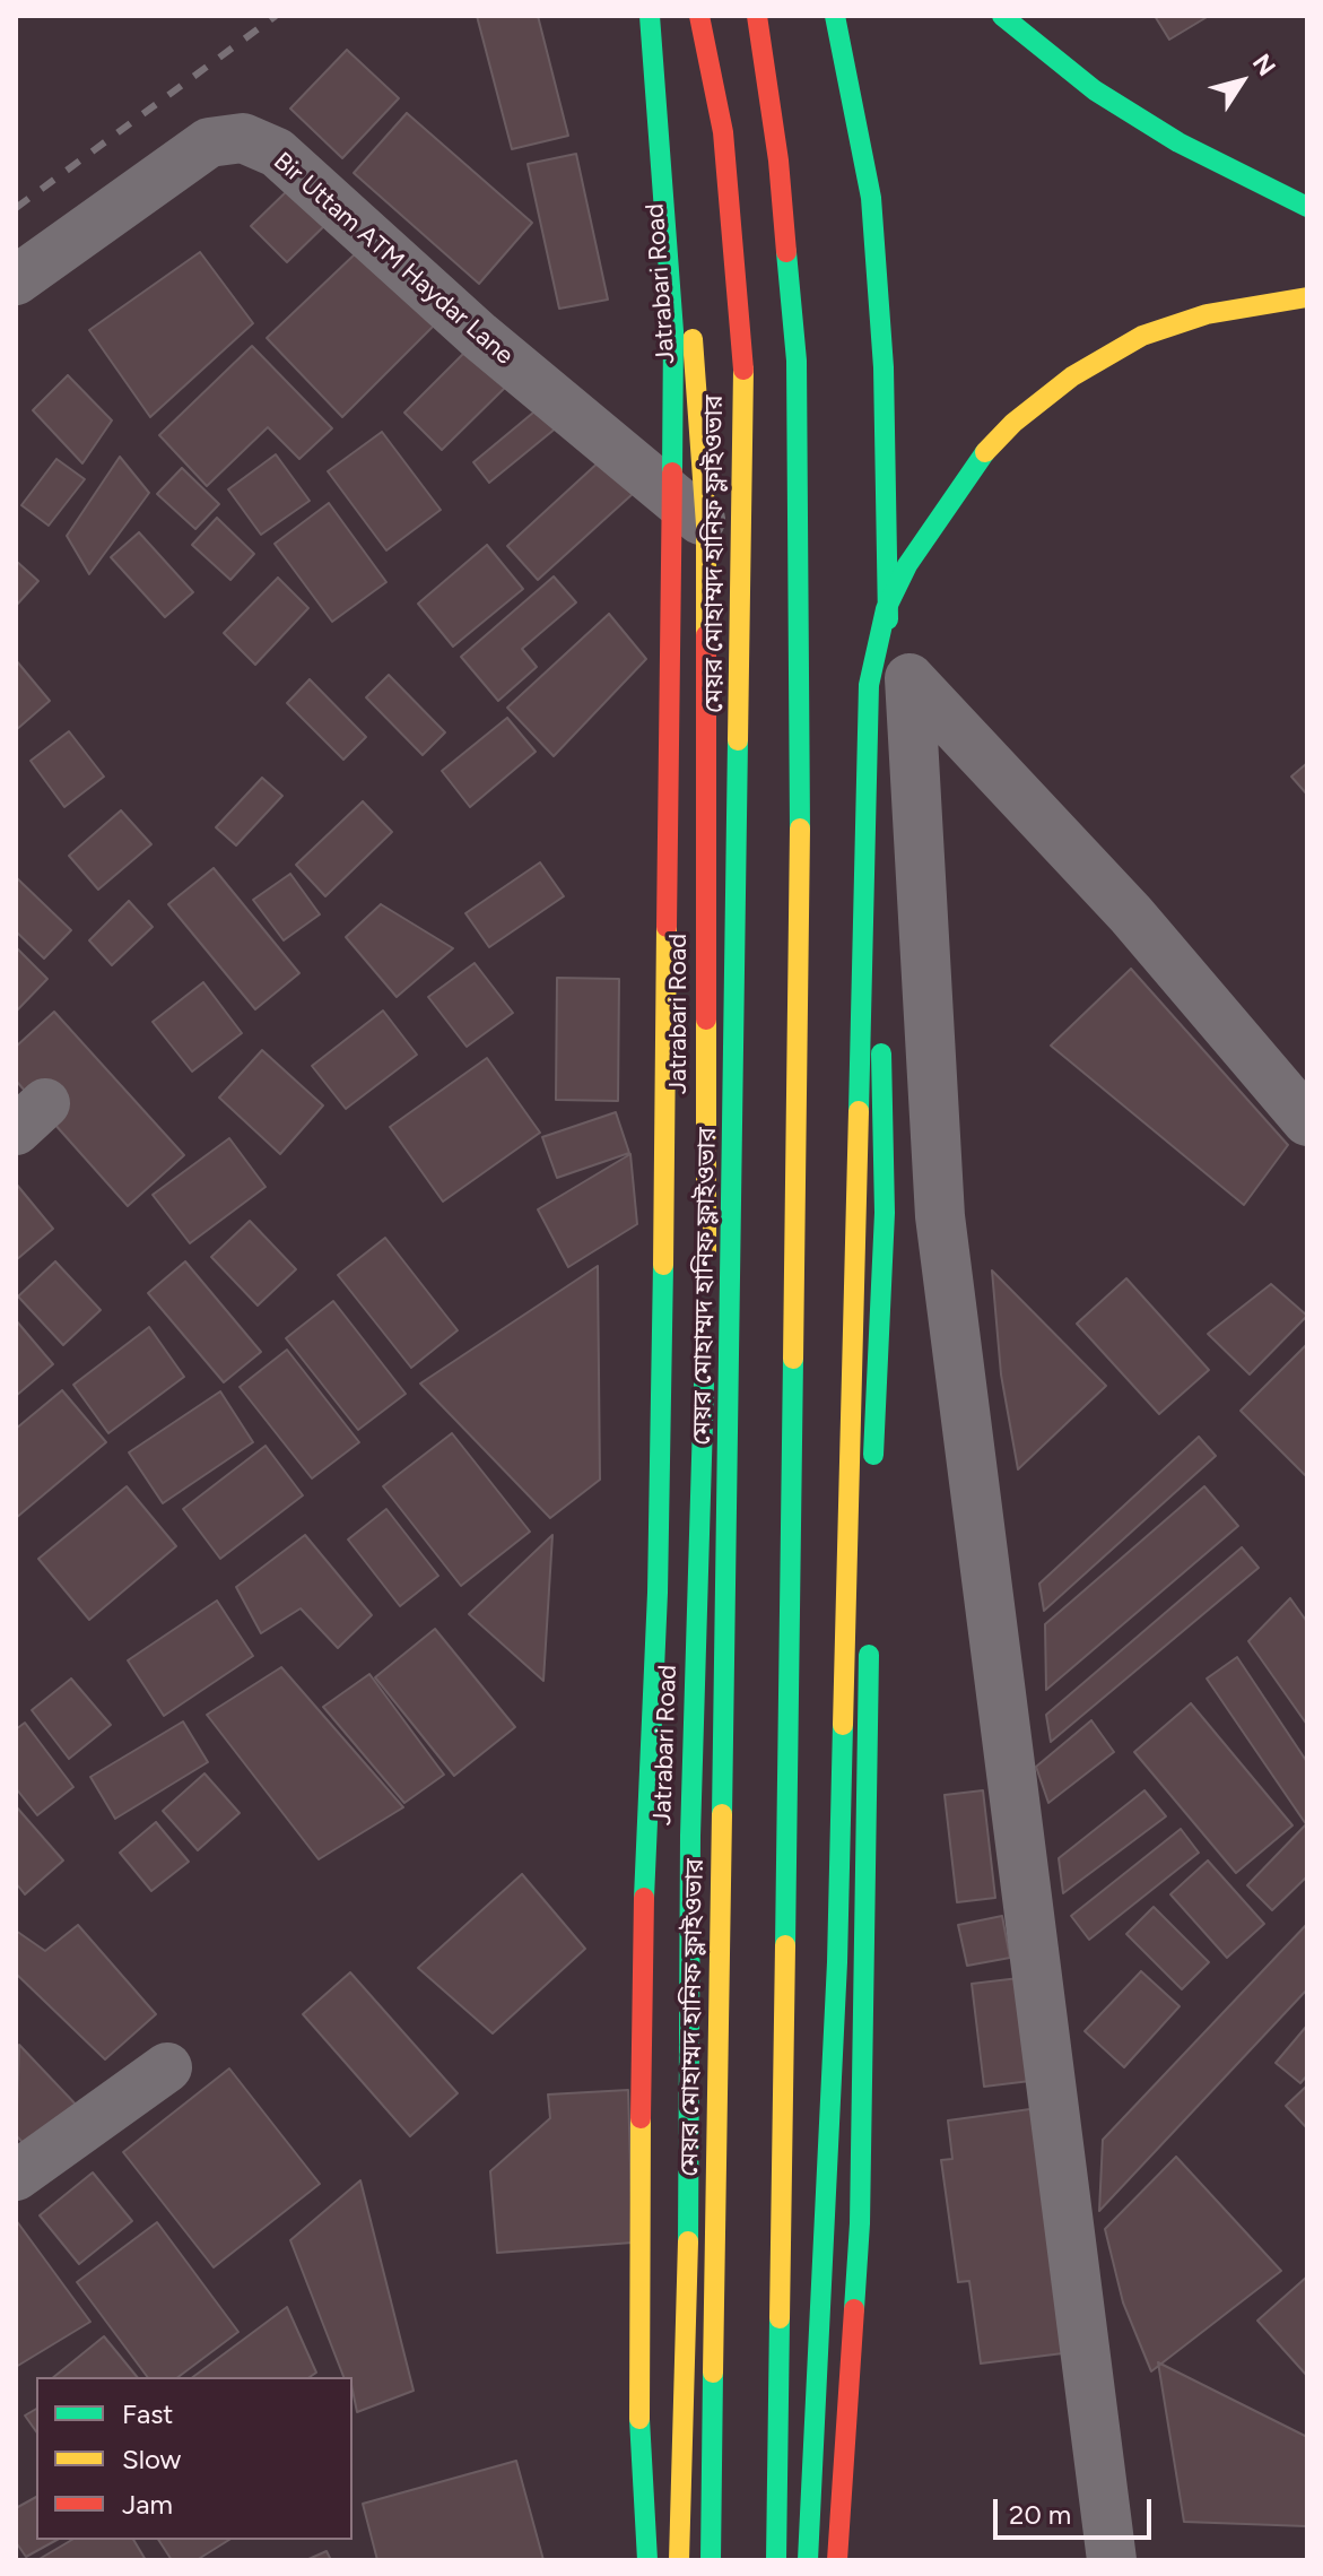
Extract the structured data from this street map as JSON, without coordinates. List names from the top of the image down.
{
  "streets": {
    "main road": ["Jatrabari Road", "মেয়র মোহাম্মদ হানিফ ফ্লাইওভার"],
    "street": ["Bir Uttam ATM Haydar Lane"]
  },
  "crossings": [
    ["Bir Uttam ATM Haydar Lane", "Jatrabari Road"]
  ],
  "legend": ["Fast", "Slow", "Jam"],
  "scale_bar": "20 m",
  "north": "top right"
}
